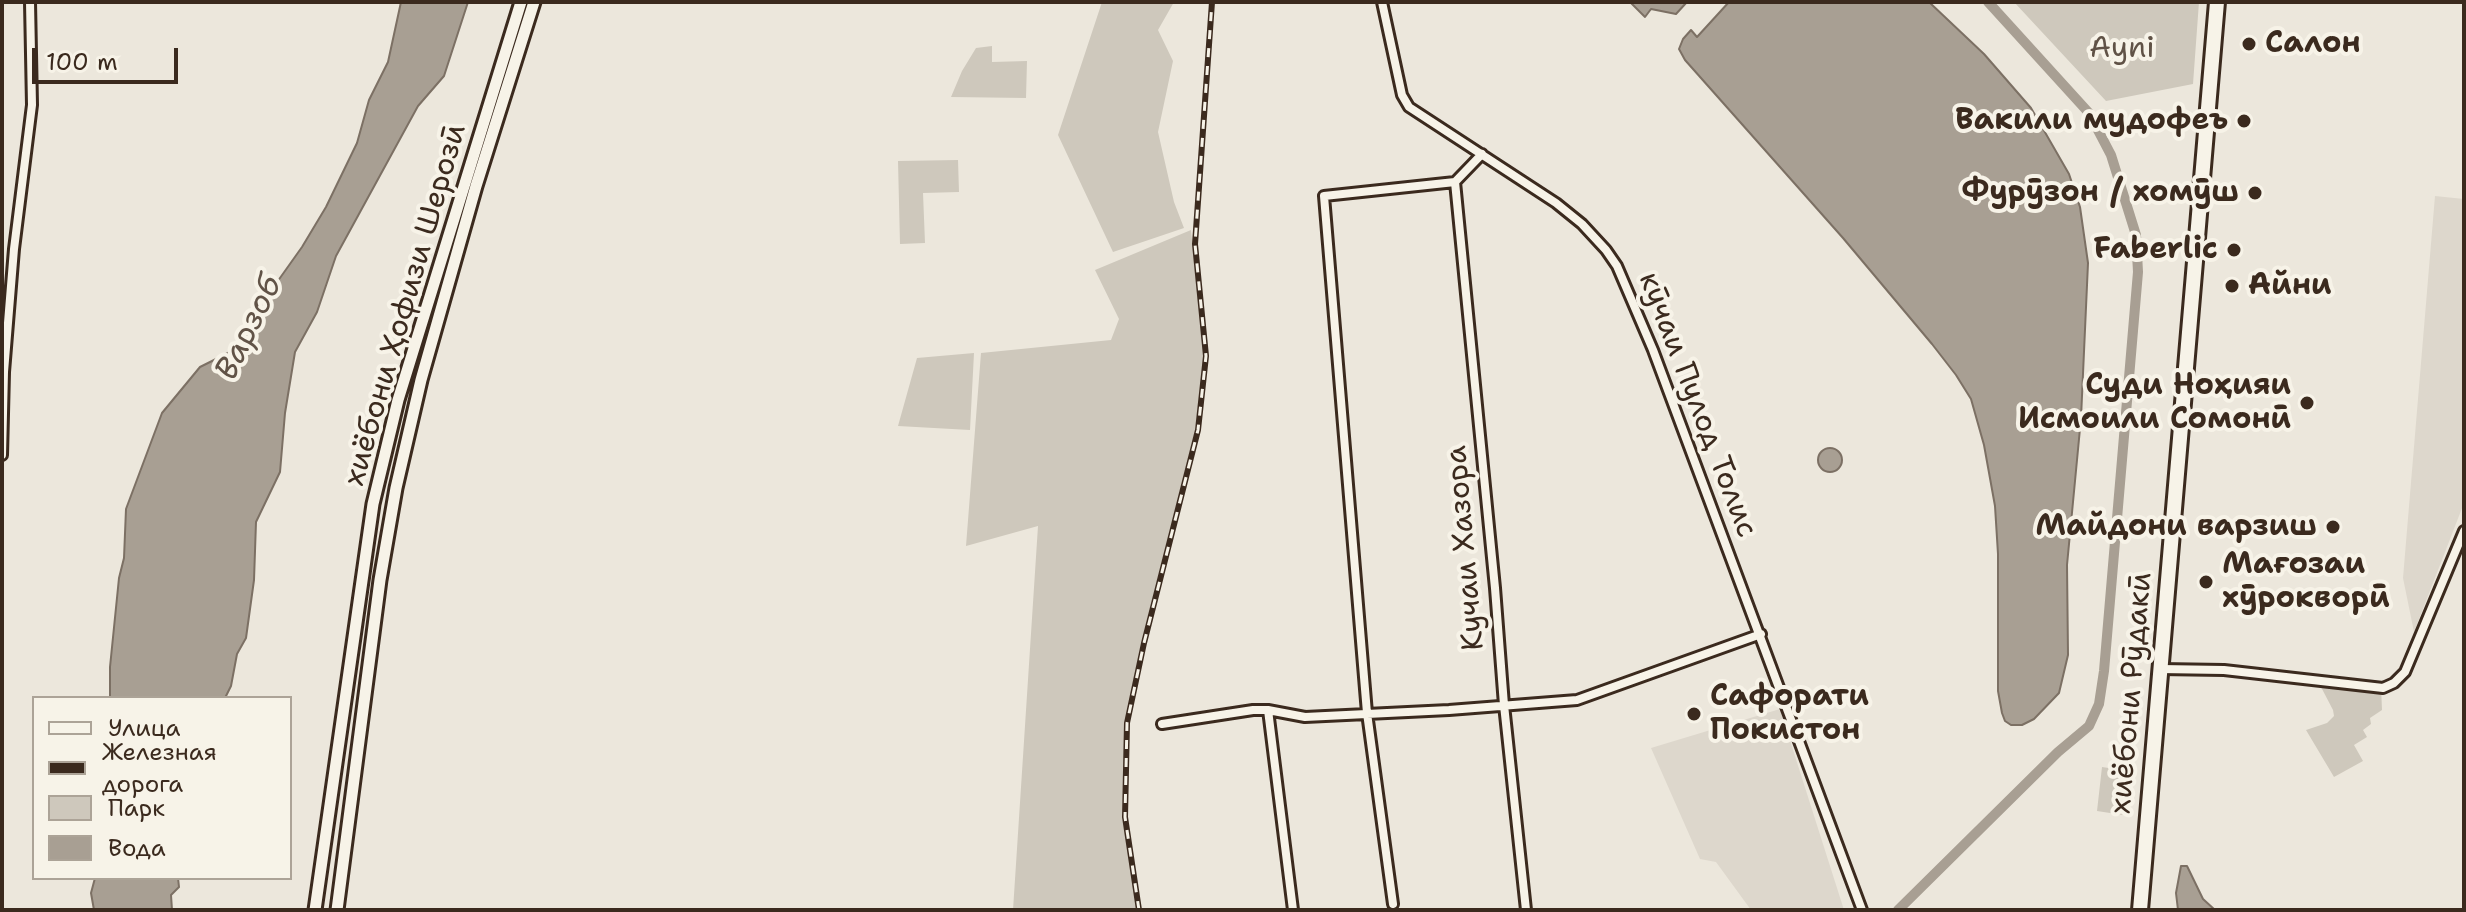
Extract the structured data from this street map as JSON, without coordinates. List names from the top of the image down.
{
  "streets": {
    "highway": ["хиёбони Рӯдакӣ"],
    "main road": ["хиёбони Ҳофизи Шерозӣ"],
    "street": ["кӯчаи Пулод Толис", "Кучаи Хазора"]
  },
  "water": ["Варзоб"],
  "parks": ["Ayni"],
  "places": [
    "Салон",
    "Вакили мудофеъ",
    "Фурӯзон / хомӯш",
    "Faberlic",
    "Айни",
    "Суди Ноҳияи Исмоили Сомонӣ",
    "Майдони варзиш",
    "Мағозаи хӯрокворӣ",
    "Сафорати Покистон"
  ],
  "legend": [
    "Улица",
    "Железная дорога",
    "Парк",
    "Вода"
  ],
  "scale_bar": "100 m"
}
